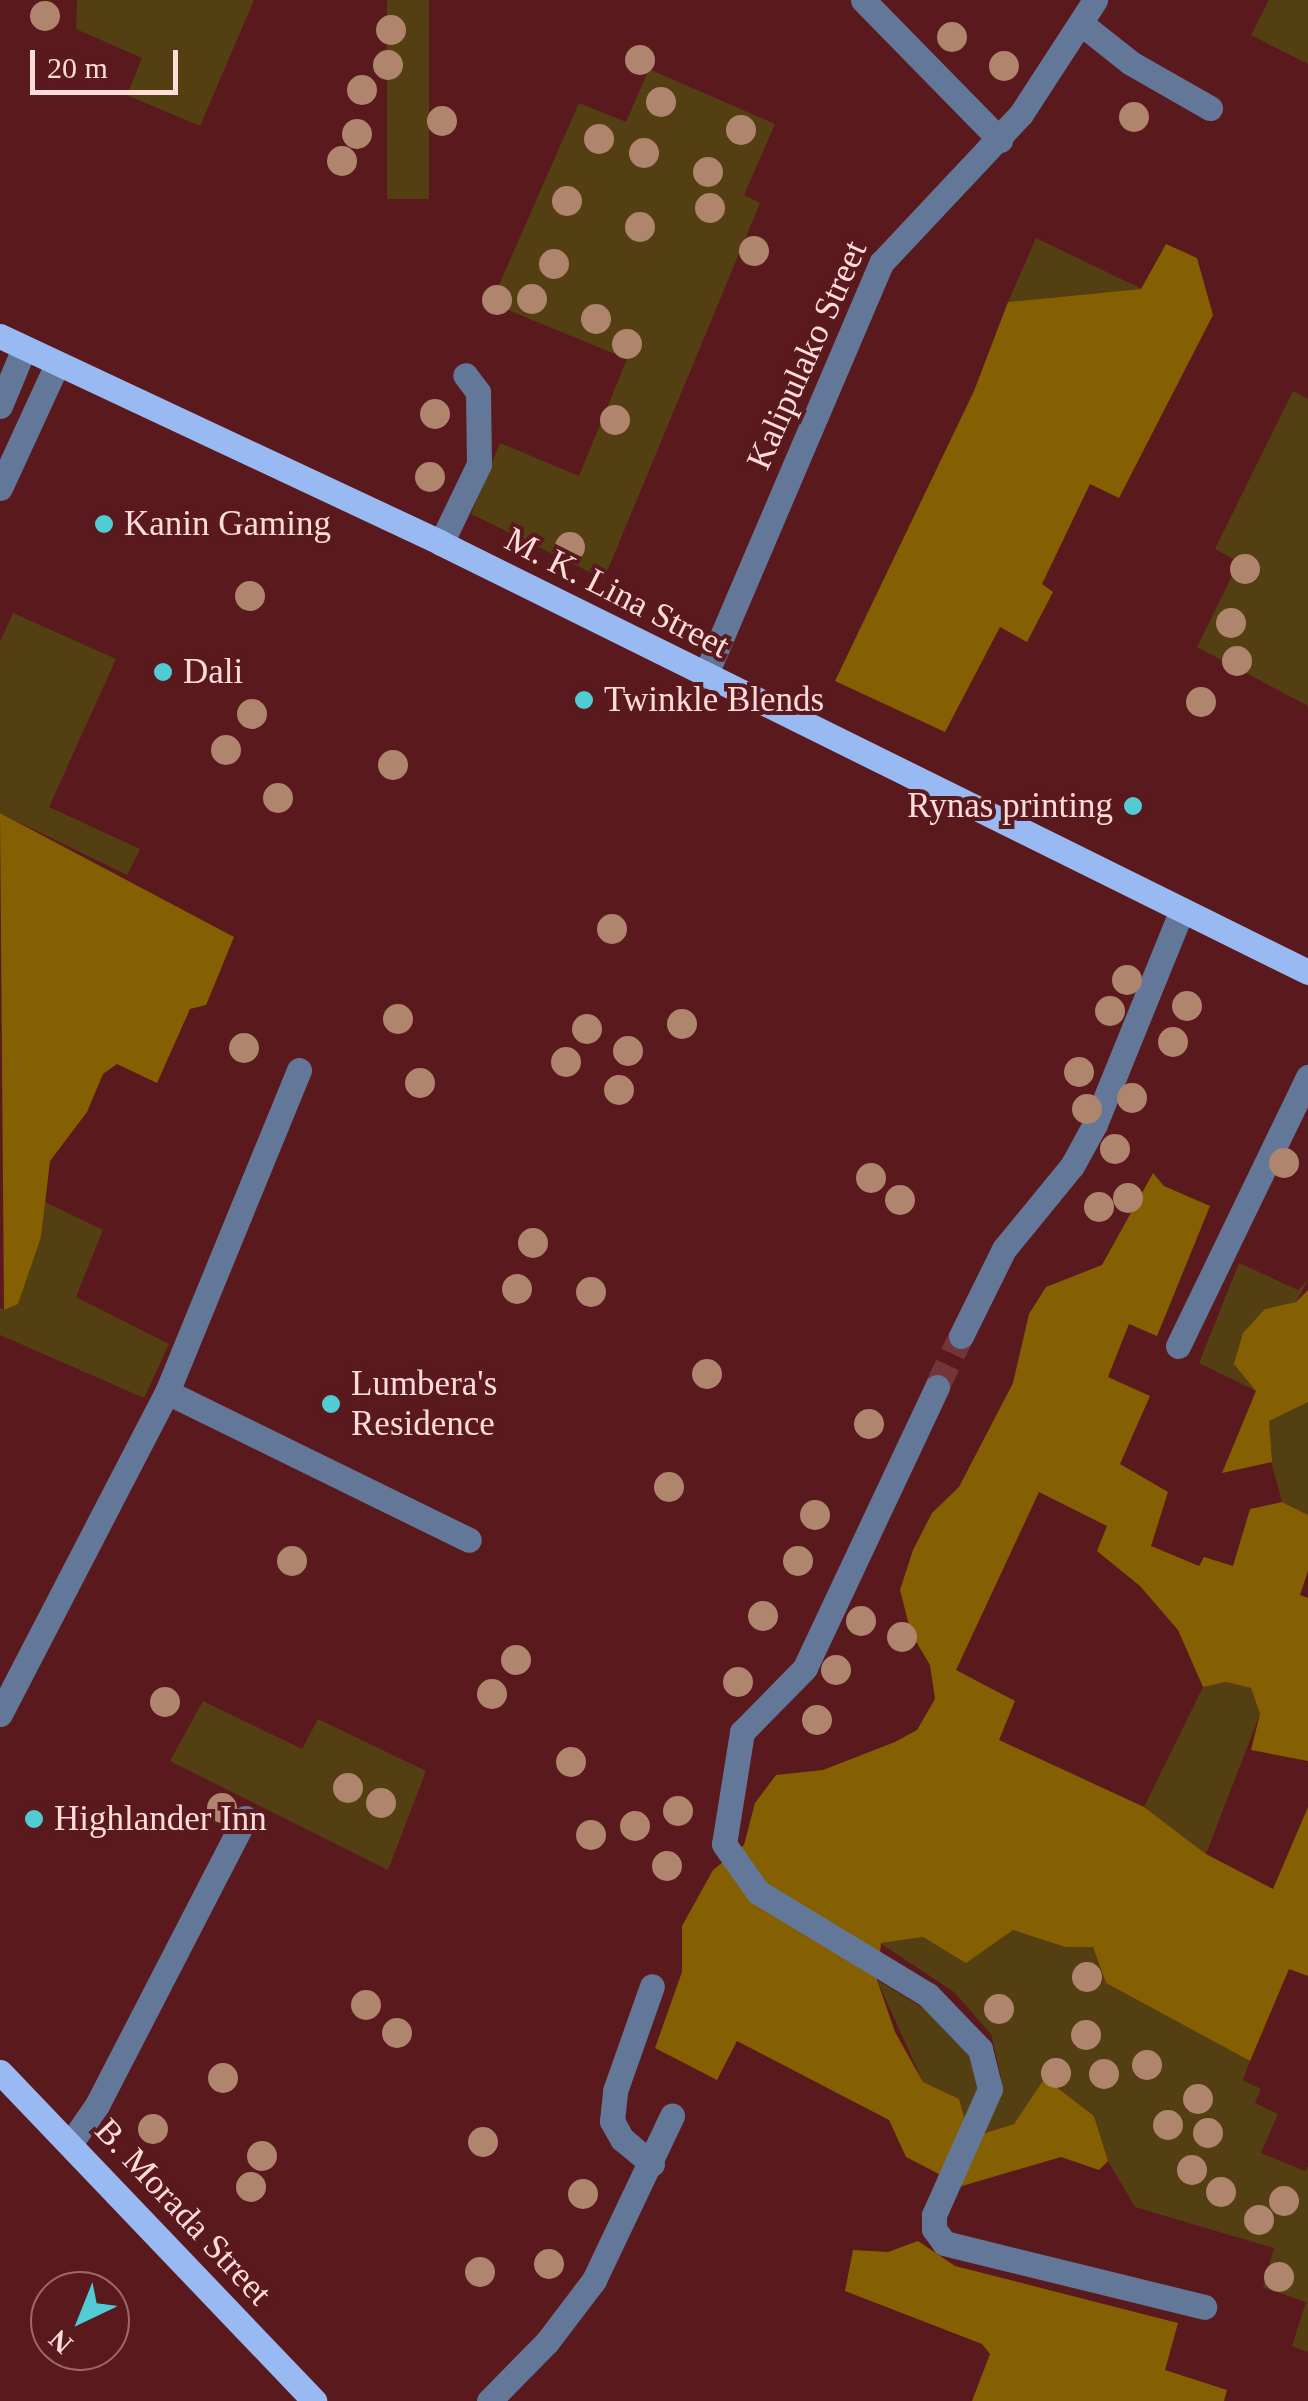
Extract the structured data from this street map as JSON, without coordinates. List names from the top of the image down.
{
  "streets": {
    "main road": ["M. K. Lina Street", "B. Morada Street"],
    "street": ["Kalipulako Street"]
  },
  "crossings": [
    ["Kalipulako Street", "M. K. Lina Street"]
  ],
  "places": [
    "Kanin Gaming",
    "Dali",
    "Twinkle Blends",
    "Rynas printing",
    "Lumbera's Residence",
    "Highlander Inn"
  ],
  "scale_bar": "20 m",
  "north": "bottom left"
}
